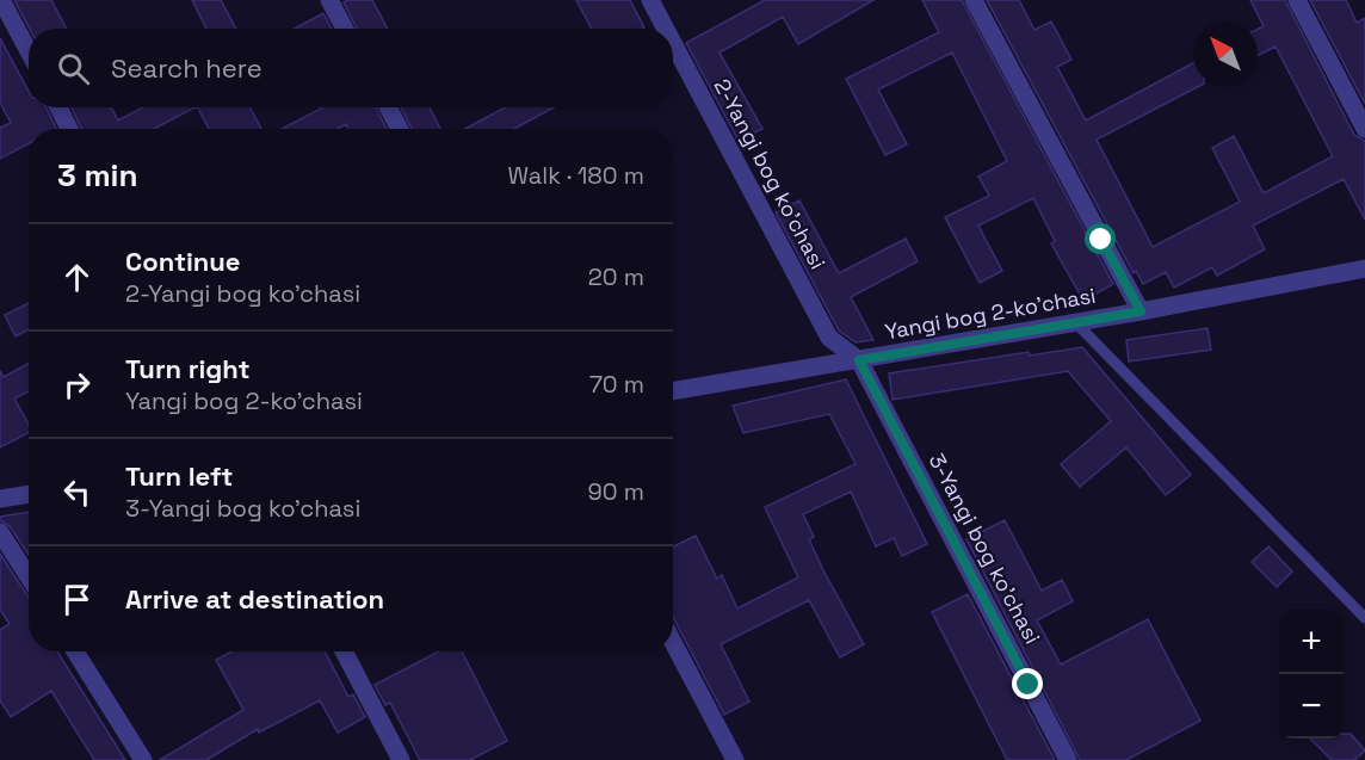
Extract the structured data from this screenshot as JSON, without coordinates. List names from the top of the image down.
{
  "streets": {
    "street": ["2-Yangi bog koʼchasi", "Yangi bog 2-koʼchasi", "3-Yangi bog koʼchasi"]
  },
  "crossings": [
    ["2-Yangi bog koʼchasi", "Yangi bog 2-koʼchasi"],
    ["2-Yangi bog koʼchasi", "3-Yangi bog koʼchasi"],
    ["Yangi bog 2-koʼchasi", "3-Yangi bog koʼchasi"]
  ],
  "north": "top left",
  "page": {
    "search": "Search here",
    "heading": ["3 min", "Walk · 180 m"],
    "list": [
      ["Continue", "2-Yangi bog koʼchasi", "20 m"],
      ["Turn right", "Yangi bog 2-koʼchasi", "70 m"],
      ["Turn left", "3-Yangi bog koʼchasi", "90 m"],
      "Arrive at destination"
    ],
    "map_buttons": ["+", "−"]
  }
}
